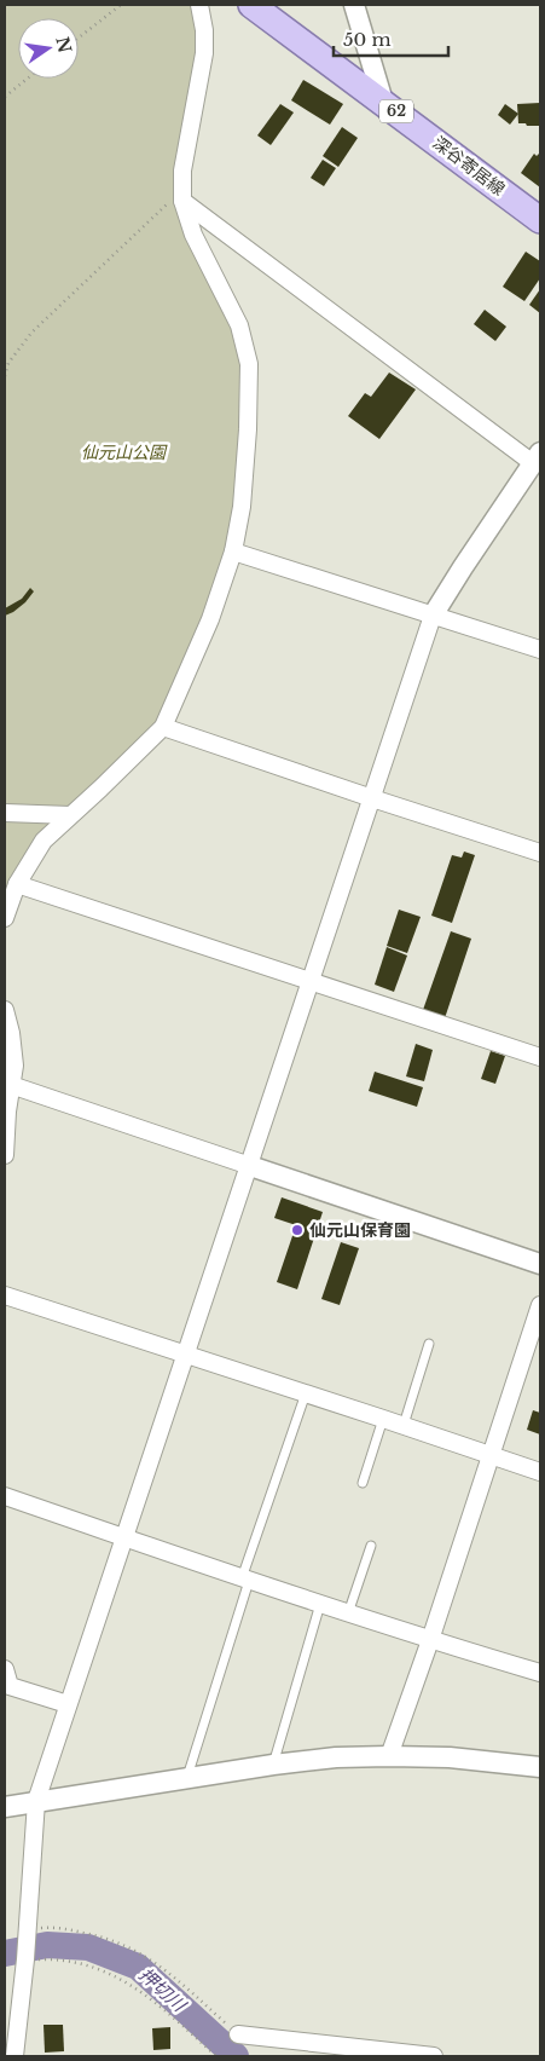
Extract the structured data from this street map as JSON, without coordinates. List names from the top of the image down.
{
  "streets": {
    "main road": ["62", "深谷寄居線"]
  },
  "water": ["押切川"],
  "parks": ["仙元山公園"],
  "places": ["仙元山保育園"],
  "scale_bar": "50 m",
  "north": "right"
}
